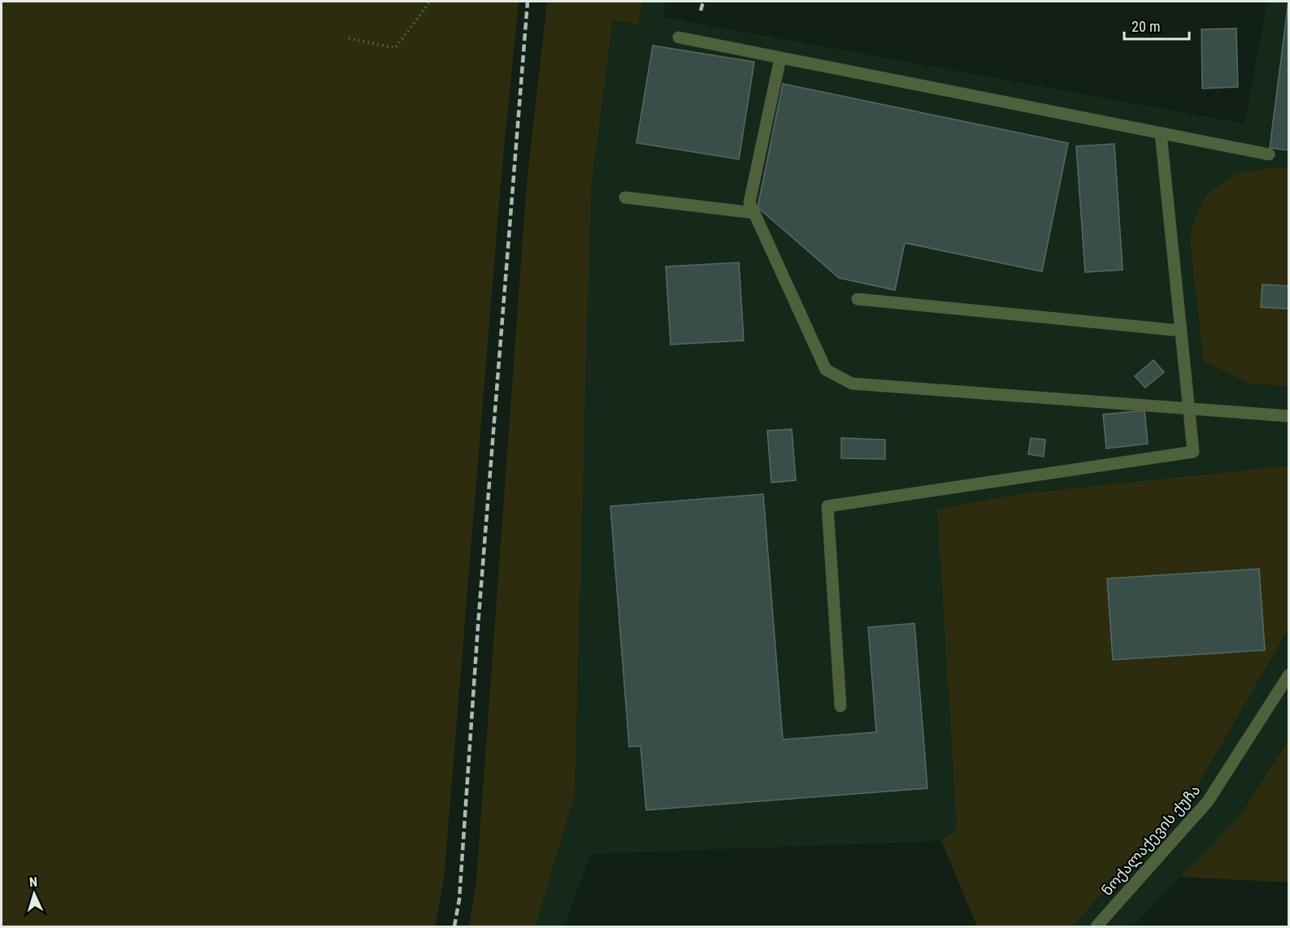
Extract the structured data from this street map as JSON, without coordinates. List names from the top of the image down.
{
  "streets": {
    "street": ["ნოქალაქევის ქუჩა"]
  },
  "scale_bar": "20 m",
  "north": "top"
}
